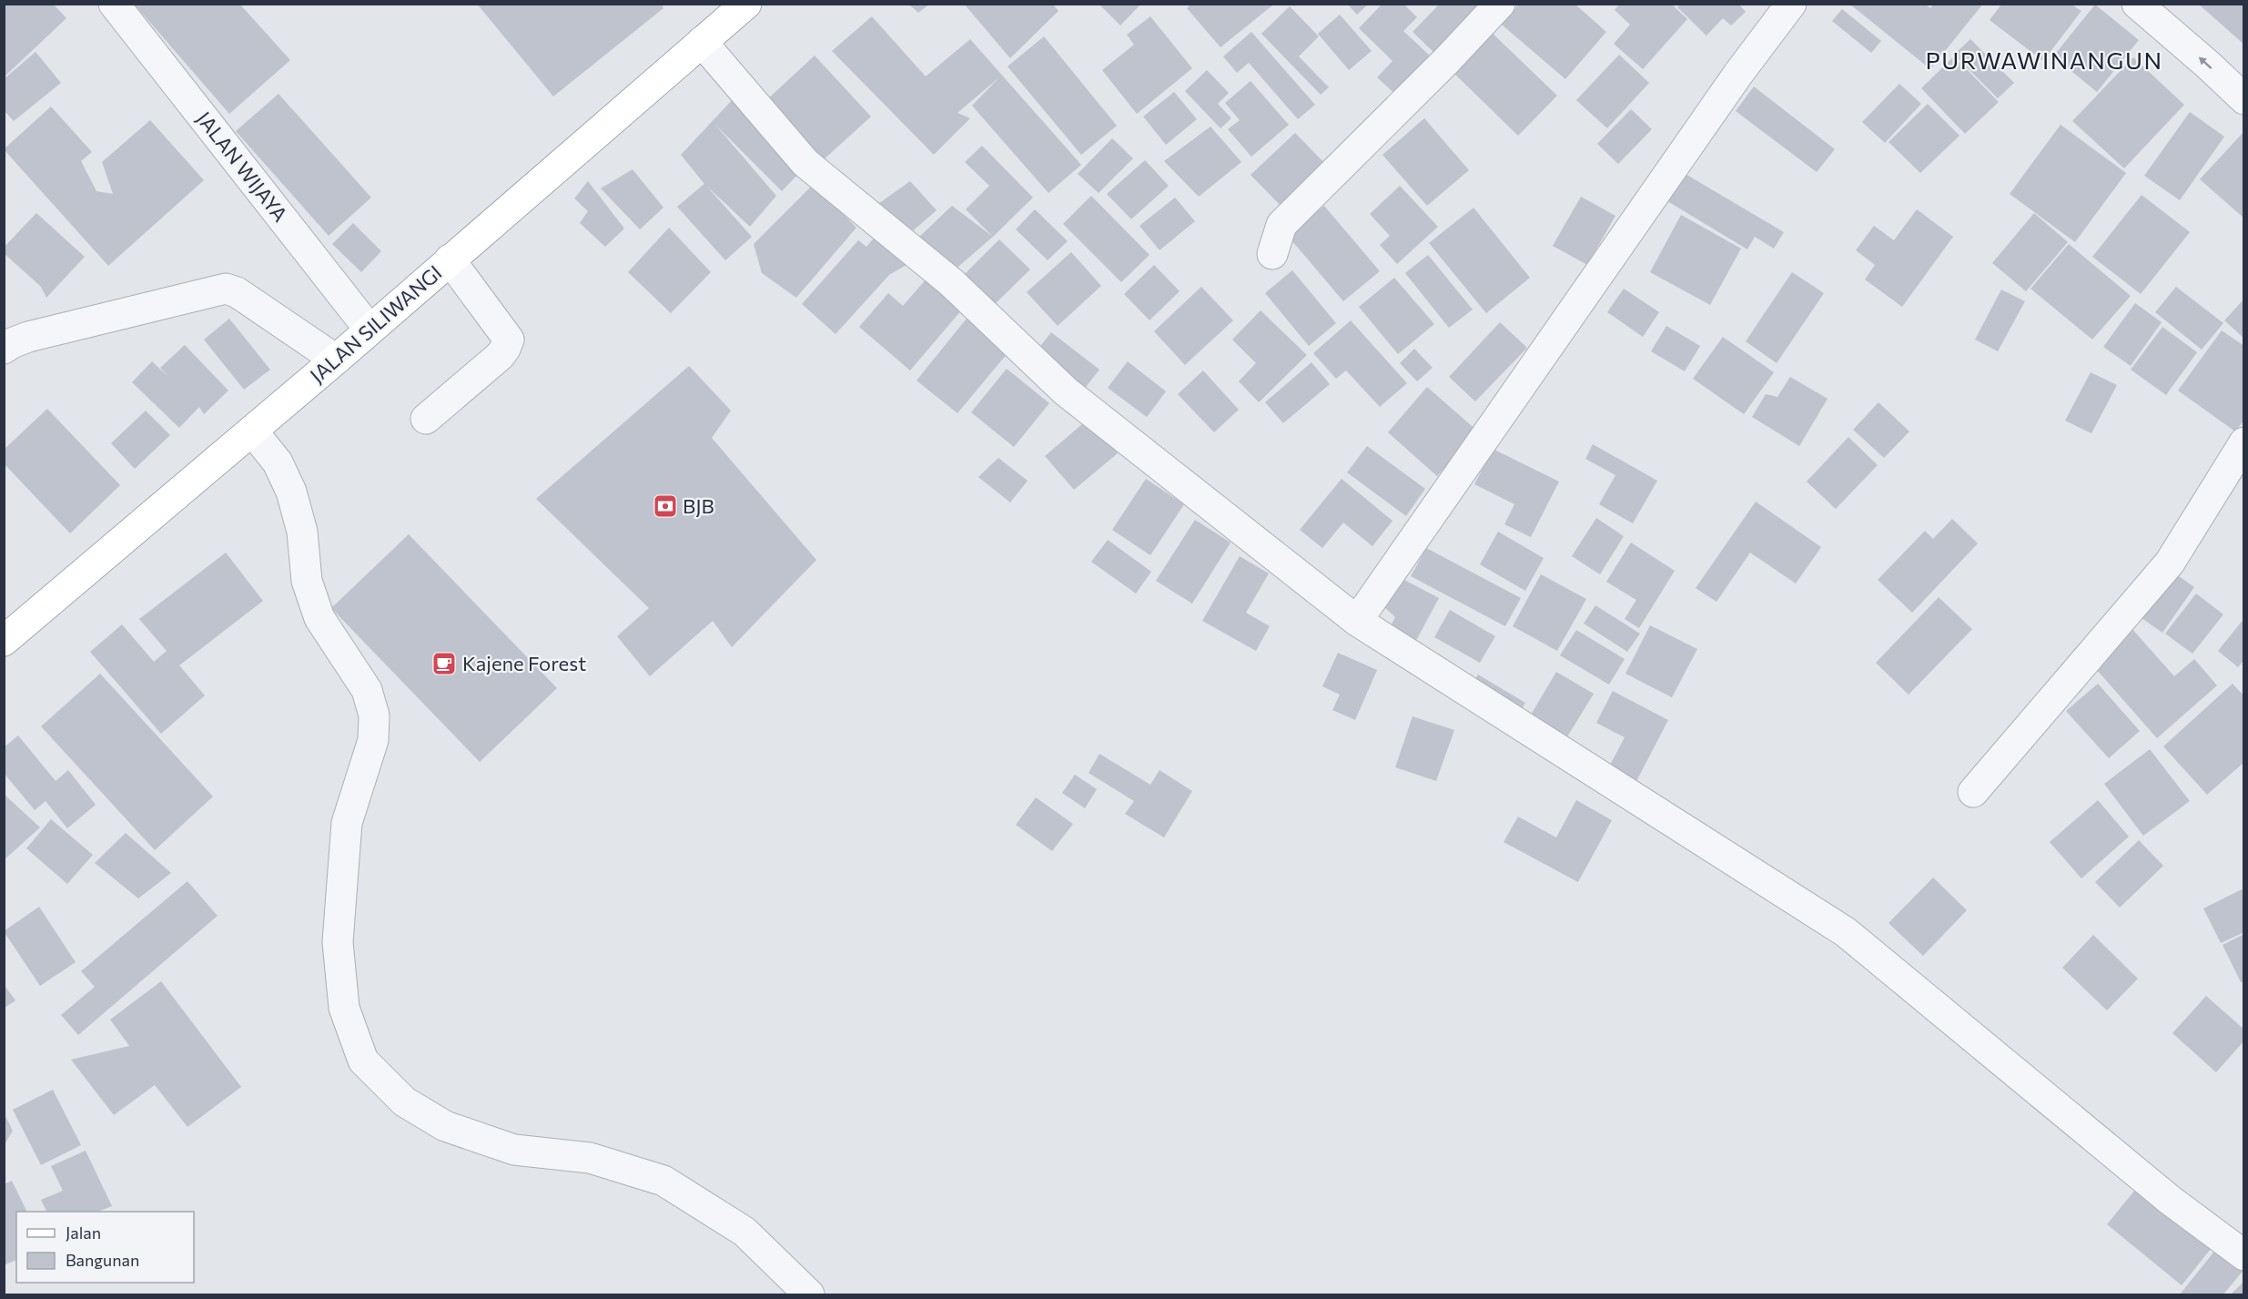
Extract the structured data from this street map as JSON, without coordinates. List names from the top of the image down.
{
  "streets": {
    "main road": ["JALAN SILIWANGI"],
    "street": ["JALAN WIJAYA"]
  },
  "crossings": [
    ["JALAN WIJAYA", "JALAN SILIWANGI"]
  ],
  "districts": ["PURWAWINANGUN"],
  "places": {
    "bank": ["BJB"],
    "cafe": ["Kajene Forest"]
  },
  "legend": ["Jalan", "Bangunan"]
}
